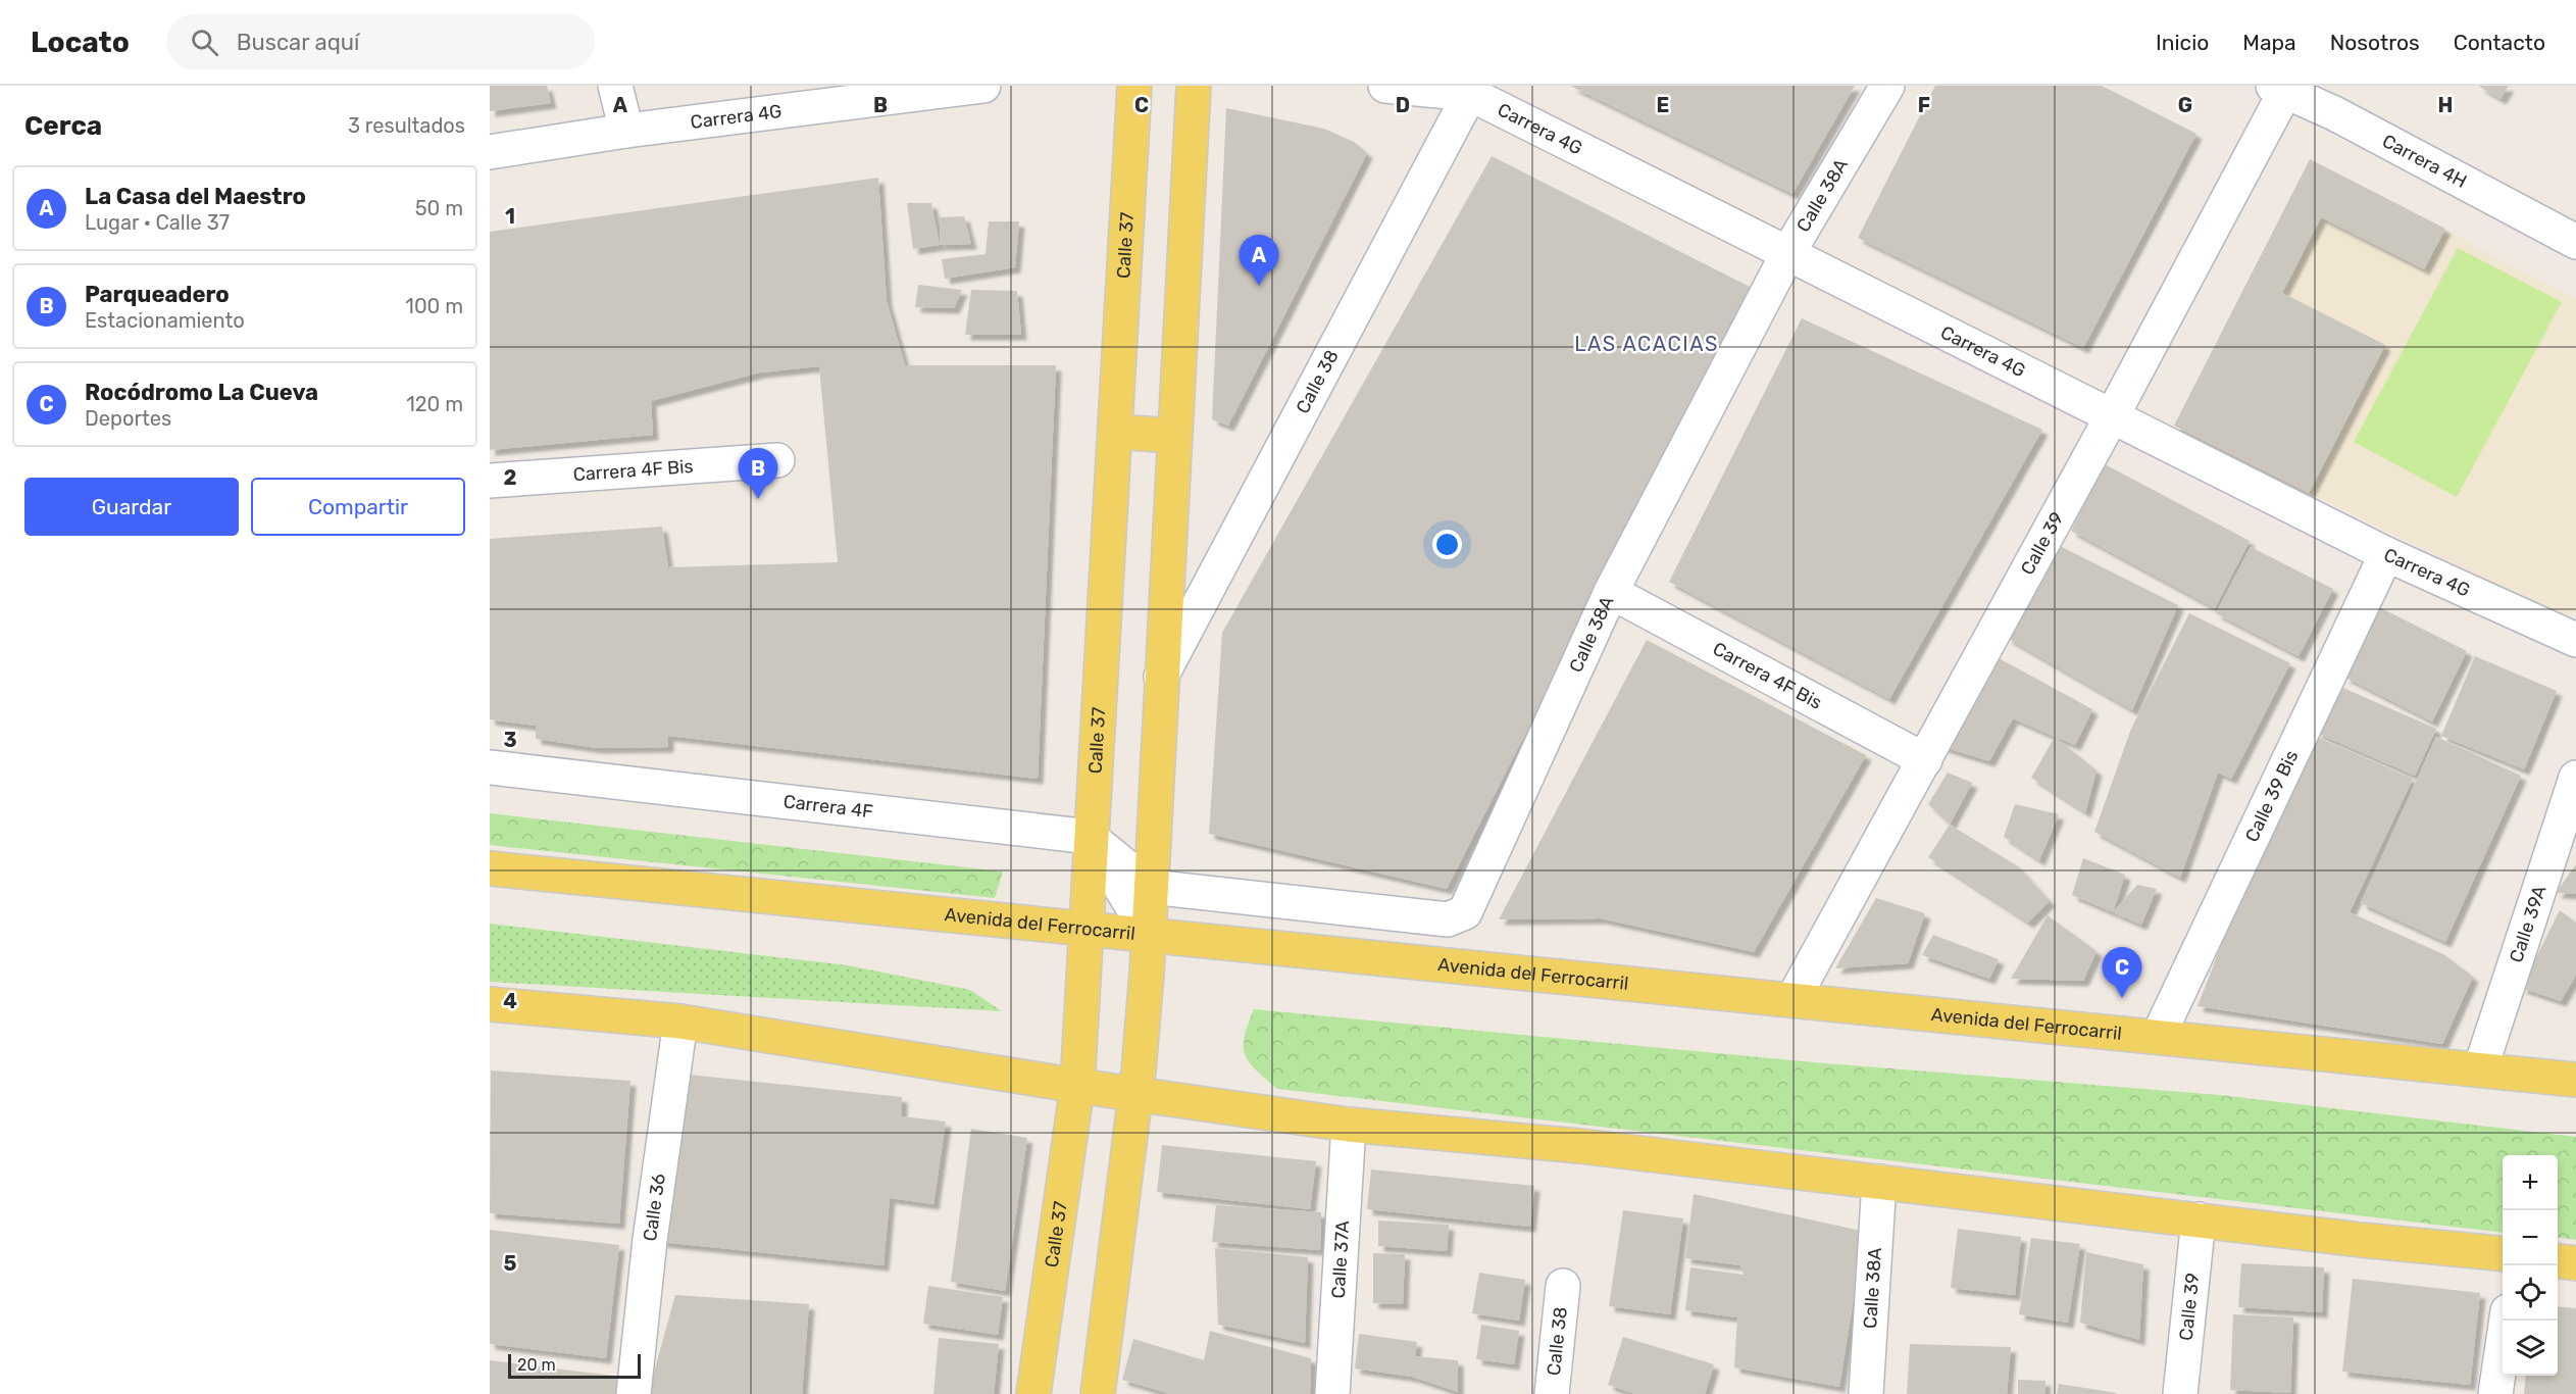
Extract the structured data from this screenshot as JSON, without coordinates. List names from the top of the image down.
{
  "streets": {
    "main road": ["Calle 37", "Avenida del Ferrocarril"],
    "street": [
      "Carrera 4G",
      "Carrera 4H",
      "Calle 38A",
      "Calle 38",
      "Carrera 4F Bis",
      "Calle 39",
      "Calle 39 Bis",
      "Carrera 4F",
      "Calle 39A",
      "Calle 36",
      "Calle 37A"
    ]
  },
  "crossings": [
    ["Carrera 4G", "Calle 38A"],
    ["Carrera 4G", "Calle 38"],
    ["Carrera 4G", "Calle 39"],
    ["Carrera 4G", "Calle 39 Bis"],
    ["Carrera 4H", "Calle 39"],
    ["Calle 38A", "Carrera 4F Bis"],
    ["Calle 37", "Carrera 4F"],
    ["Calle 37", "Avenida del Ferrocarril"],
    ["Carrera 4F Bis", "Calle 39"],
    ["Calle 39", "Avenida del Ferrocarril"],
    ["Calle 39 Bis", "Avenida del Ferrocarril"],
    ["Avenida del Ferrocarril", "Calle 39A"]
  ],
  "districts": ["LAS ACACIAS"],
  "scale_bar": "20 m",
  "page": {
    "header": "Locato",
    "search": "Buscar aquí",
    "nav": [
      "Inicio",
      "Mapa",
      "Nosotros",
      "Contacto"
    ],
    "heading": ["Cerca", "3 resultados"],
    "list": [
      {
        "mark": "A",
        "name": "La Casa del Maestro",
        "note": "Lugar · Calle 37",
        "value": "50 m"
      },
      {
        "mark": "B",
        "name": "Parqueadero",
        "note": "Estacionamiento",
        "value": "100 m"
      },
      {
        "mark": "C",
        "name": "Rocódromo La Cueva",
        "note": "Deportes",
        "value": "120 m"
      }
    ],
    "pins": ["A", "B", "C"],
    "buttons": ["Guardar", "Compartir"],
    "map_buttons": ["+", "−"],
    "scale": "20 m"
  },
  "grid": {
    "columns": [
      "A",
      "B",
      "C",
      "D",
      "E",
      "F",
      "G",
      "H"
    ],
    "rows": [
      "1",
      "2",
      "3",
      "4",
      "5"
    ]
  }
}
